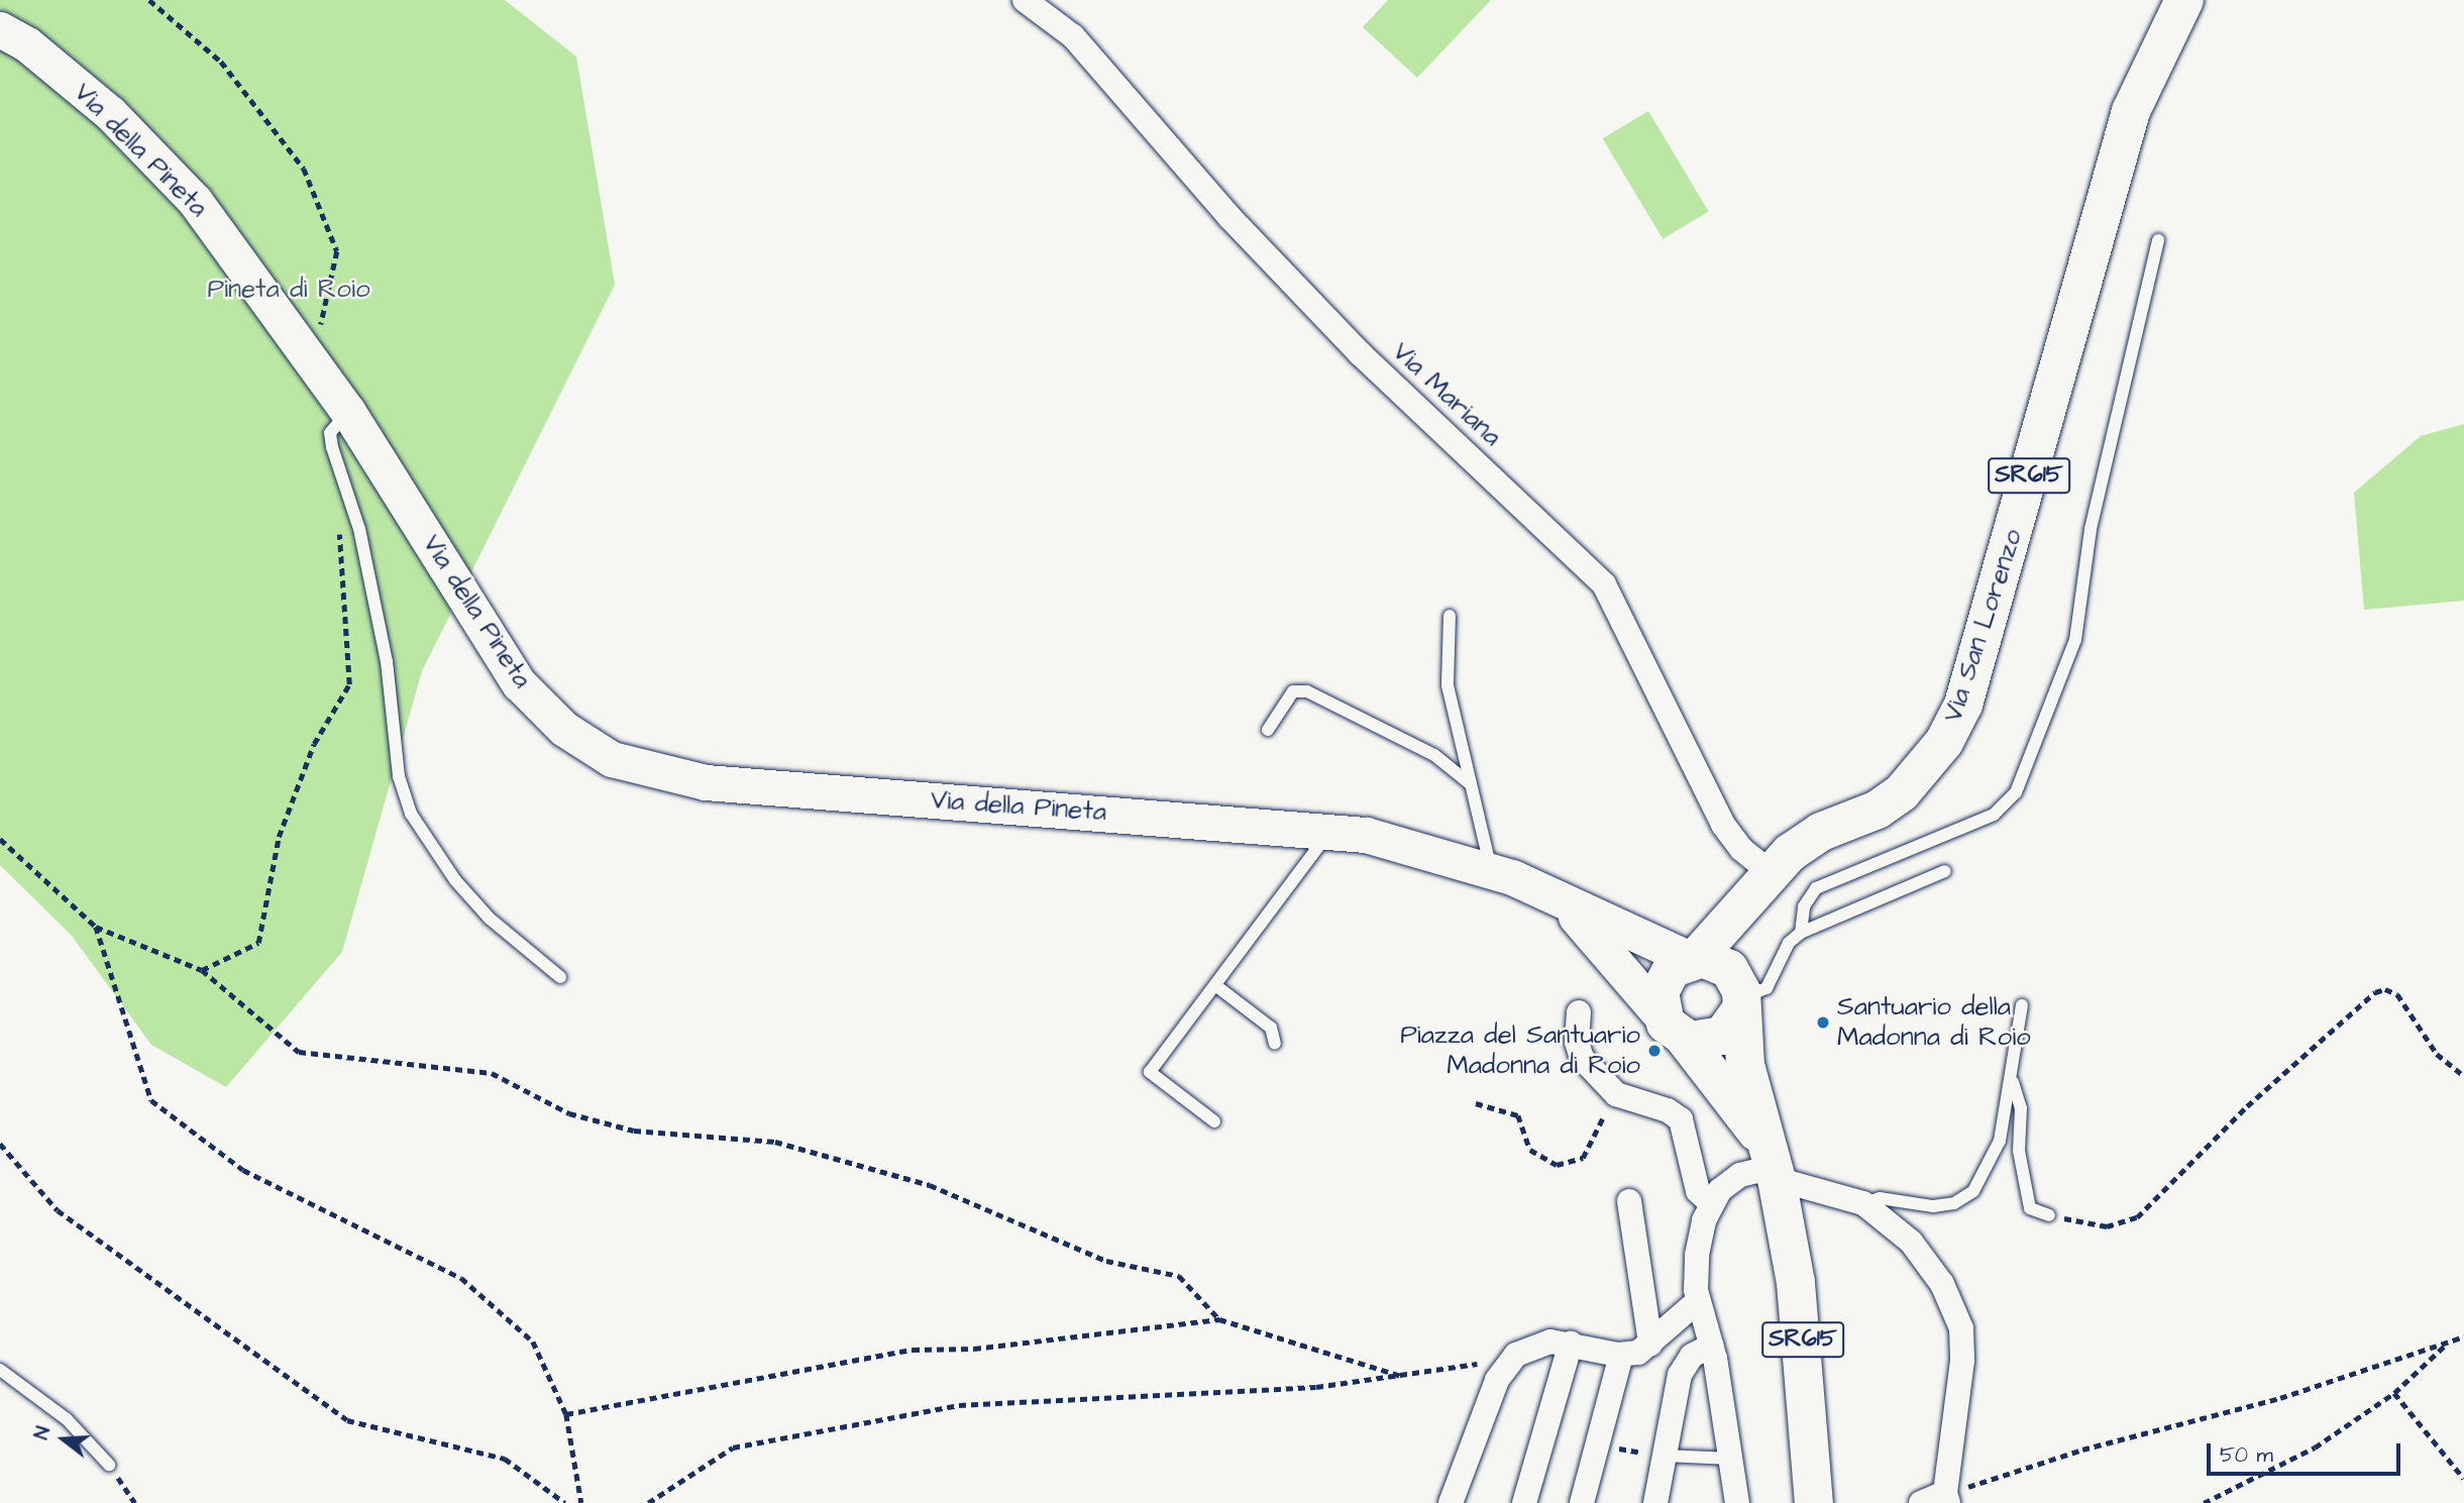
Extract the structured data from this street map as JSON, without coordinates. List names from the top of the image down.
{
  "streets": {
    "main road": ["Via della Pineta", "SR615", "Via San Lorenzo"],
    "street": ["Via Mariana"]
  },
  "crossings": [
    ["Via della Pineta", "SR615"],
    ["Via della Pineta", "Via San Lorenzo"],
    ["Via Mariana", "SR615"],
    ["Via Mariana", "Via San Lorenzo"],
    ["SR615", "Via San Lorenzo"]
  ],
  "parks": ["Pineta di Roio"],
  "places": ["Santuario della Madonna di Roio", "Piazza del Santuario Madonna di Roio"],
  "scale_bar": "50 m",
  "north": "left"
}
